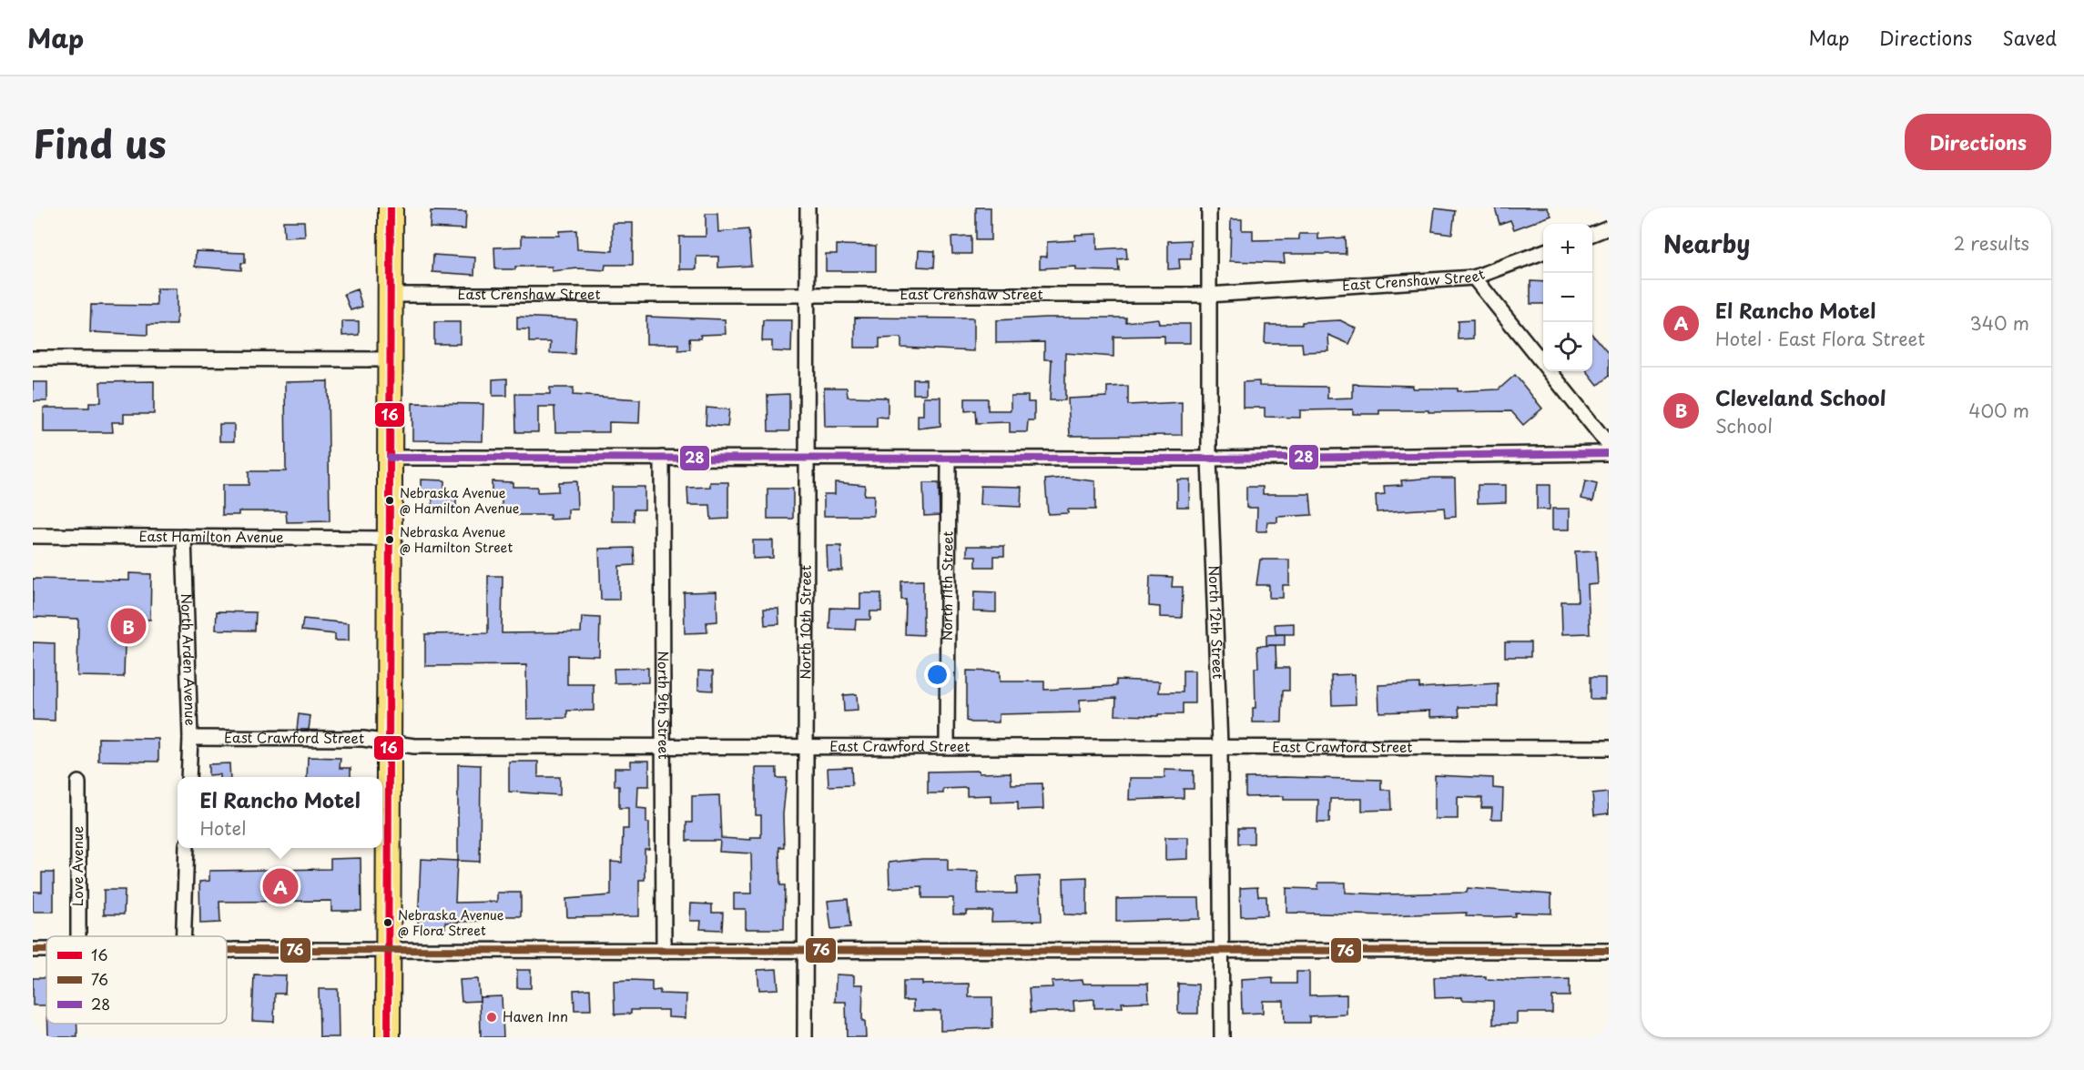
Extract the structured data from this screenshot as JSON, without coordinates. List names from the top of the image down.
{
  "streets": {
    "street": [
      "East Crenshaw Street",
      "East Hamilton Avenue",
      "North 11th Street",
      "North 10th Street",
      "North 12th Street",
      "North Arden Avenue",
      "North 9th Street",
      "East Crawford Street",
      "Love Avenue"
    ]
  },
  "crossings": [
    ["East Crenshaw Street", "North 10th Street"],
    ["East Crenshaw Street", "North 12th Street"],
    ["East Hamilton Avenue", "North Arden Avenue"],
    ["North 11th Street", "East Crawford Street"],
    ["North 10th Street", "East Crawford Street"],
    ["North 12th Street", "East Crawford Street"],
    ["North Arden Avenue", "East Crawford Street"],
    ["North 9th Street", "East Crawford Street"]
  ],
  "places": [
    "Nebraska Avenue @ Hamilton Avenue",
    "Nebraska Avenue @ Hamilton Street",
    "Nebraska Avenue @ Flora Street",
    "Haven Inn"
  ],
  "lines": ["transit line 16", "transit line 28", "transit line 76"],
  "legend": ["16", "76", "28"],
  "page": {
    "header": "Map",
    "nav": ["Map", "Directions", "Saved"],
    "title": "Find us",
    "buttons": "Directions",
    "heading": ["Nearby", "2 results"],
    "map_buttons": ["+", "−"],
    "list": [
      {
        "mark": "A",
        "name": "El Rancho Motel",
        "note": "Hotel · East Flora Street",
        "value": "340 m"
      },
      {
        "mark": "B",
        "name": "Cleveland School",
        "note": "School",
        "value": "400 m"
      }
    ],
    "pins": ["B", "A"],
    "popup": ["El Rancho Motel", "Hotel"]
  }
}
